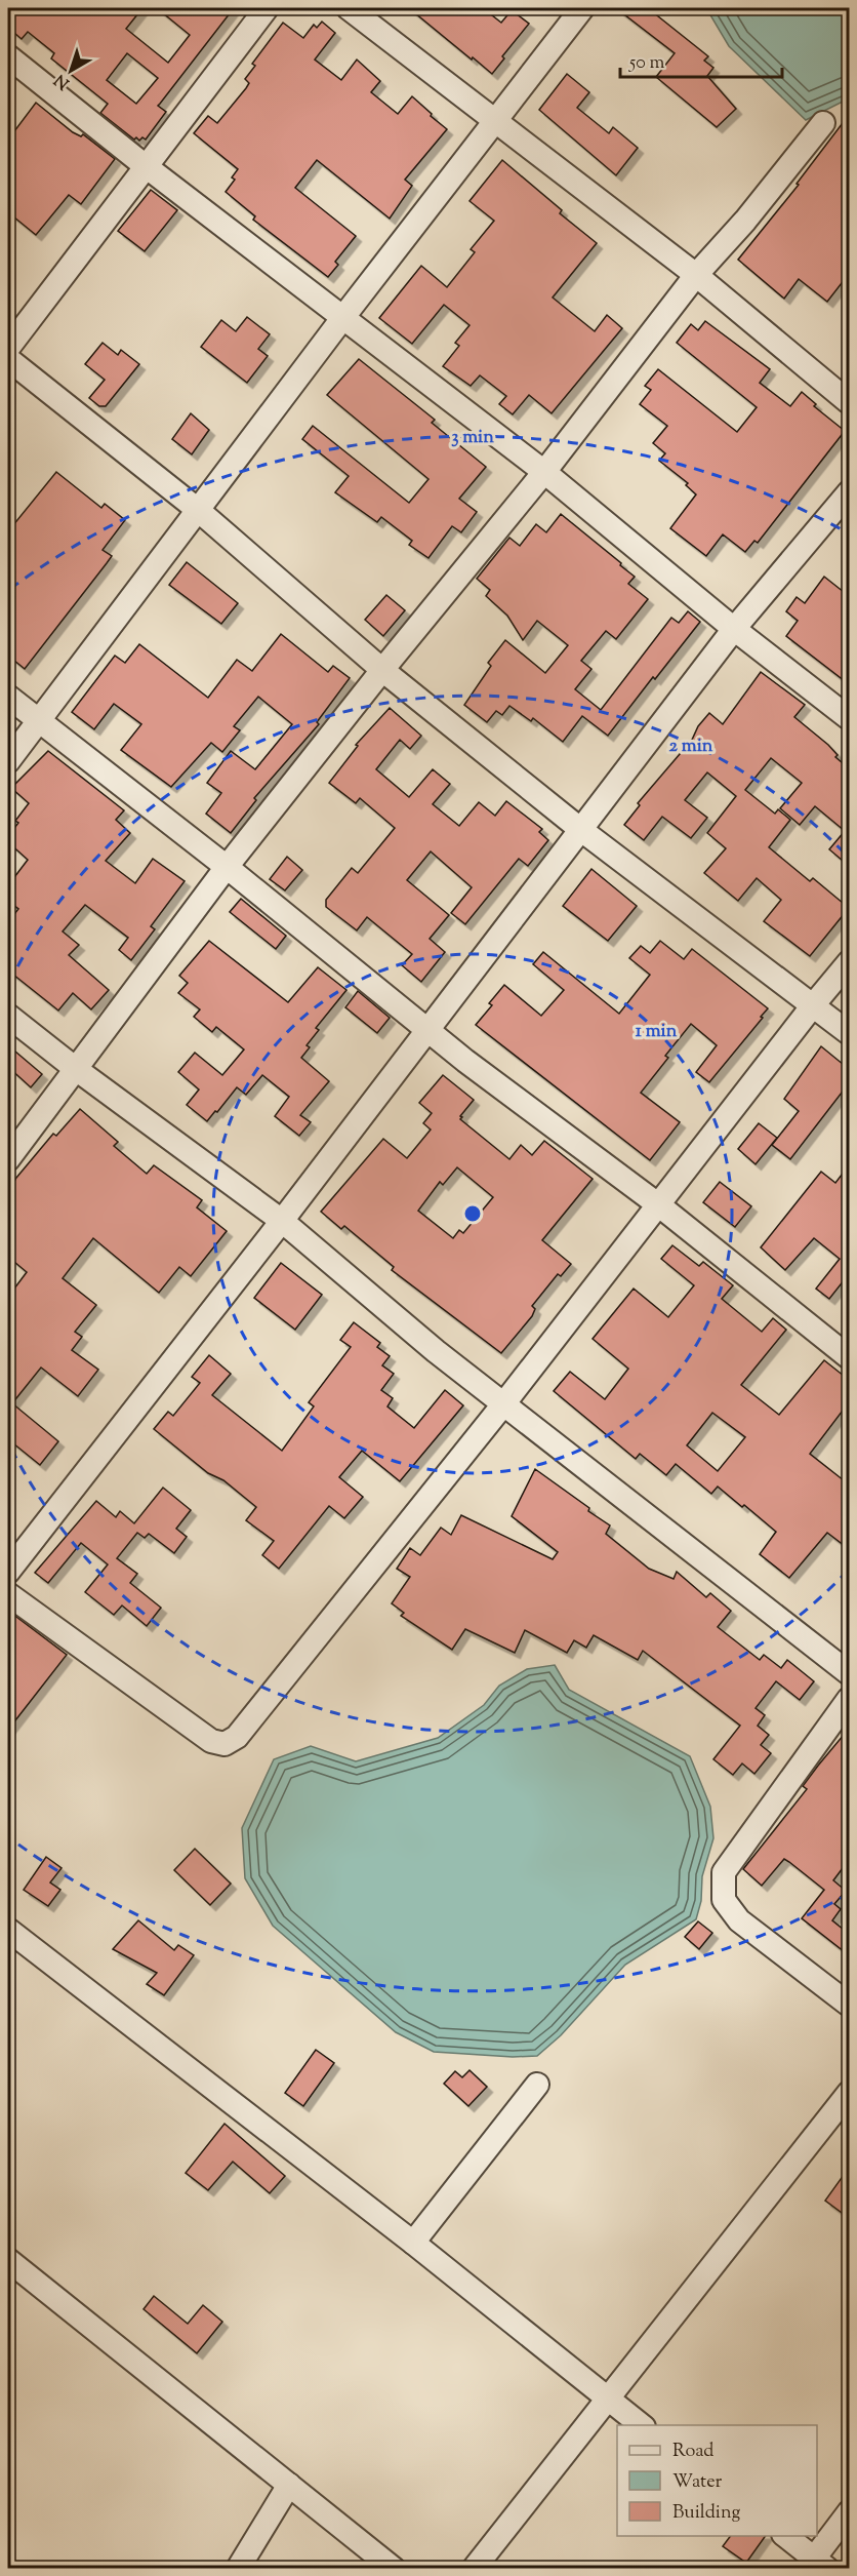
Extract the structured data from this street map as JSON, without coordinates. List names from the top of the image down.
{
  "legend": ["Road", "Water", "Building"],
  "scale_bar": "50 m",
  "north": "bottom left",
  "rings": ["3 min", "2 min", "1 min"]
}
